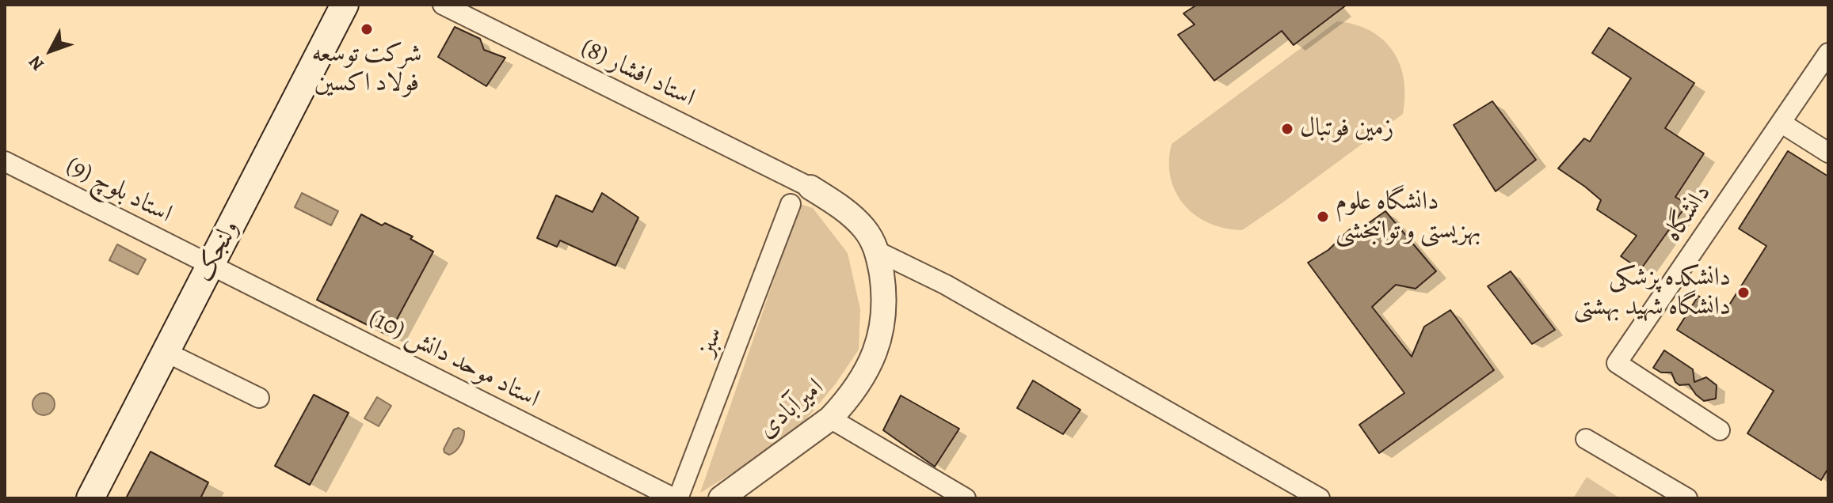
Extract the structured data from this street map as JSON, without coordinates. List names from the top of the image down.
{
  "streets": {
    "main road": ["ولنجک"],
    "street": [
      "استاد افشار (8)",
      "استاد بلوچ (9)",
      "دانشگاه",
      "سبز",
      "استاد موحد دانش (10)",
      "امیرآبادی"
    ]
  },
  "crossings": [
    ["استاد افشار (8)", "امیرآبادی"],
    ["استاد بلوچ (9)", "ولنجک"],
    ["استاد بلوچ (9)", "استاد موحد دانش (10)"],
    ["ولنجک", "استاد موحد دانش (10)"],
    ["سبز", "استاد موحد دانش (10)"]
  ],
  "places": [
    "شرکت توسعه فولاد اکسین",
    "زمین فوتبال",
    "دانشگاه علوم بهزیستی و توانبخشی",
    "دانشکده پزشکی دانشگاه شهید بهشتی"
  ],
  "north": "bottom left"
}
